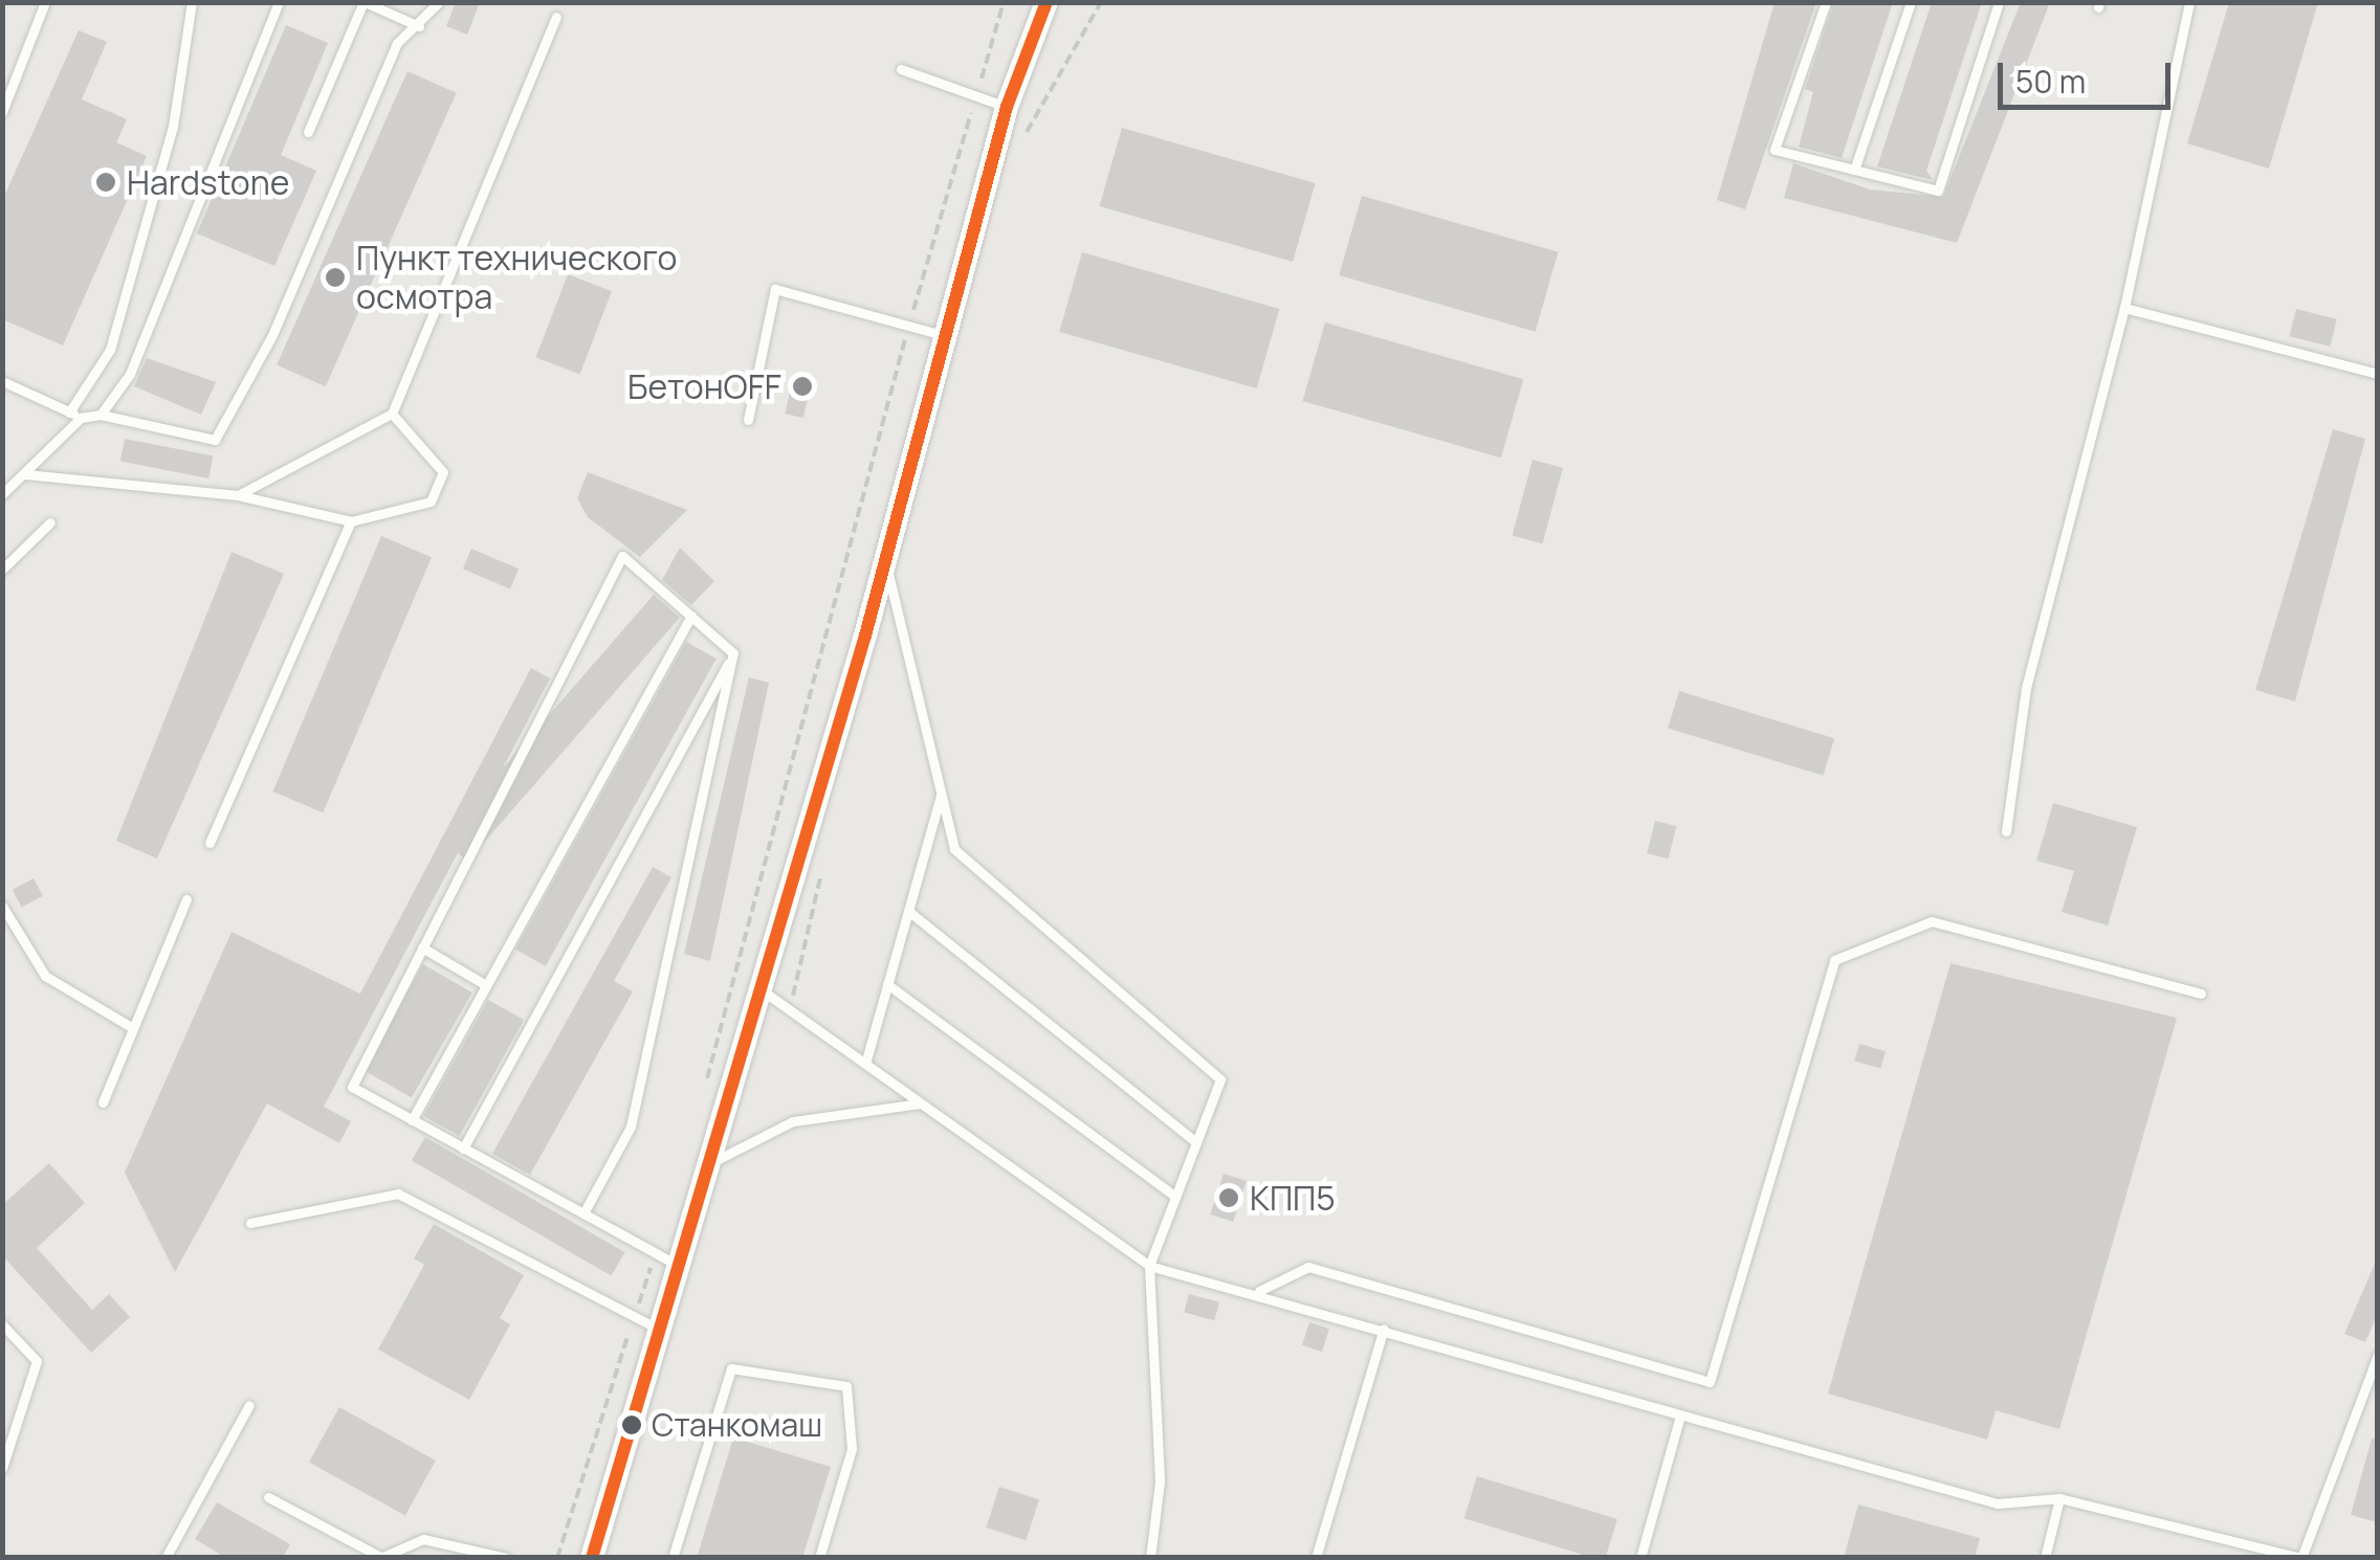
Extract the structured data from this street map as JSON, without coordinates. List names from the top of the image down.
{
  "places": [
    "Hardstone",
    "Пункт технического осмотра",
    "БетонOFF",
    "КПП5",
    "Станкомаш"
  ],
  "scale_bar": "50 m"
}
